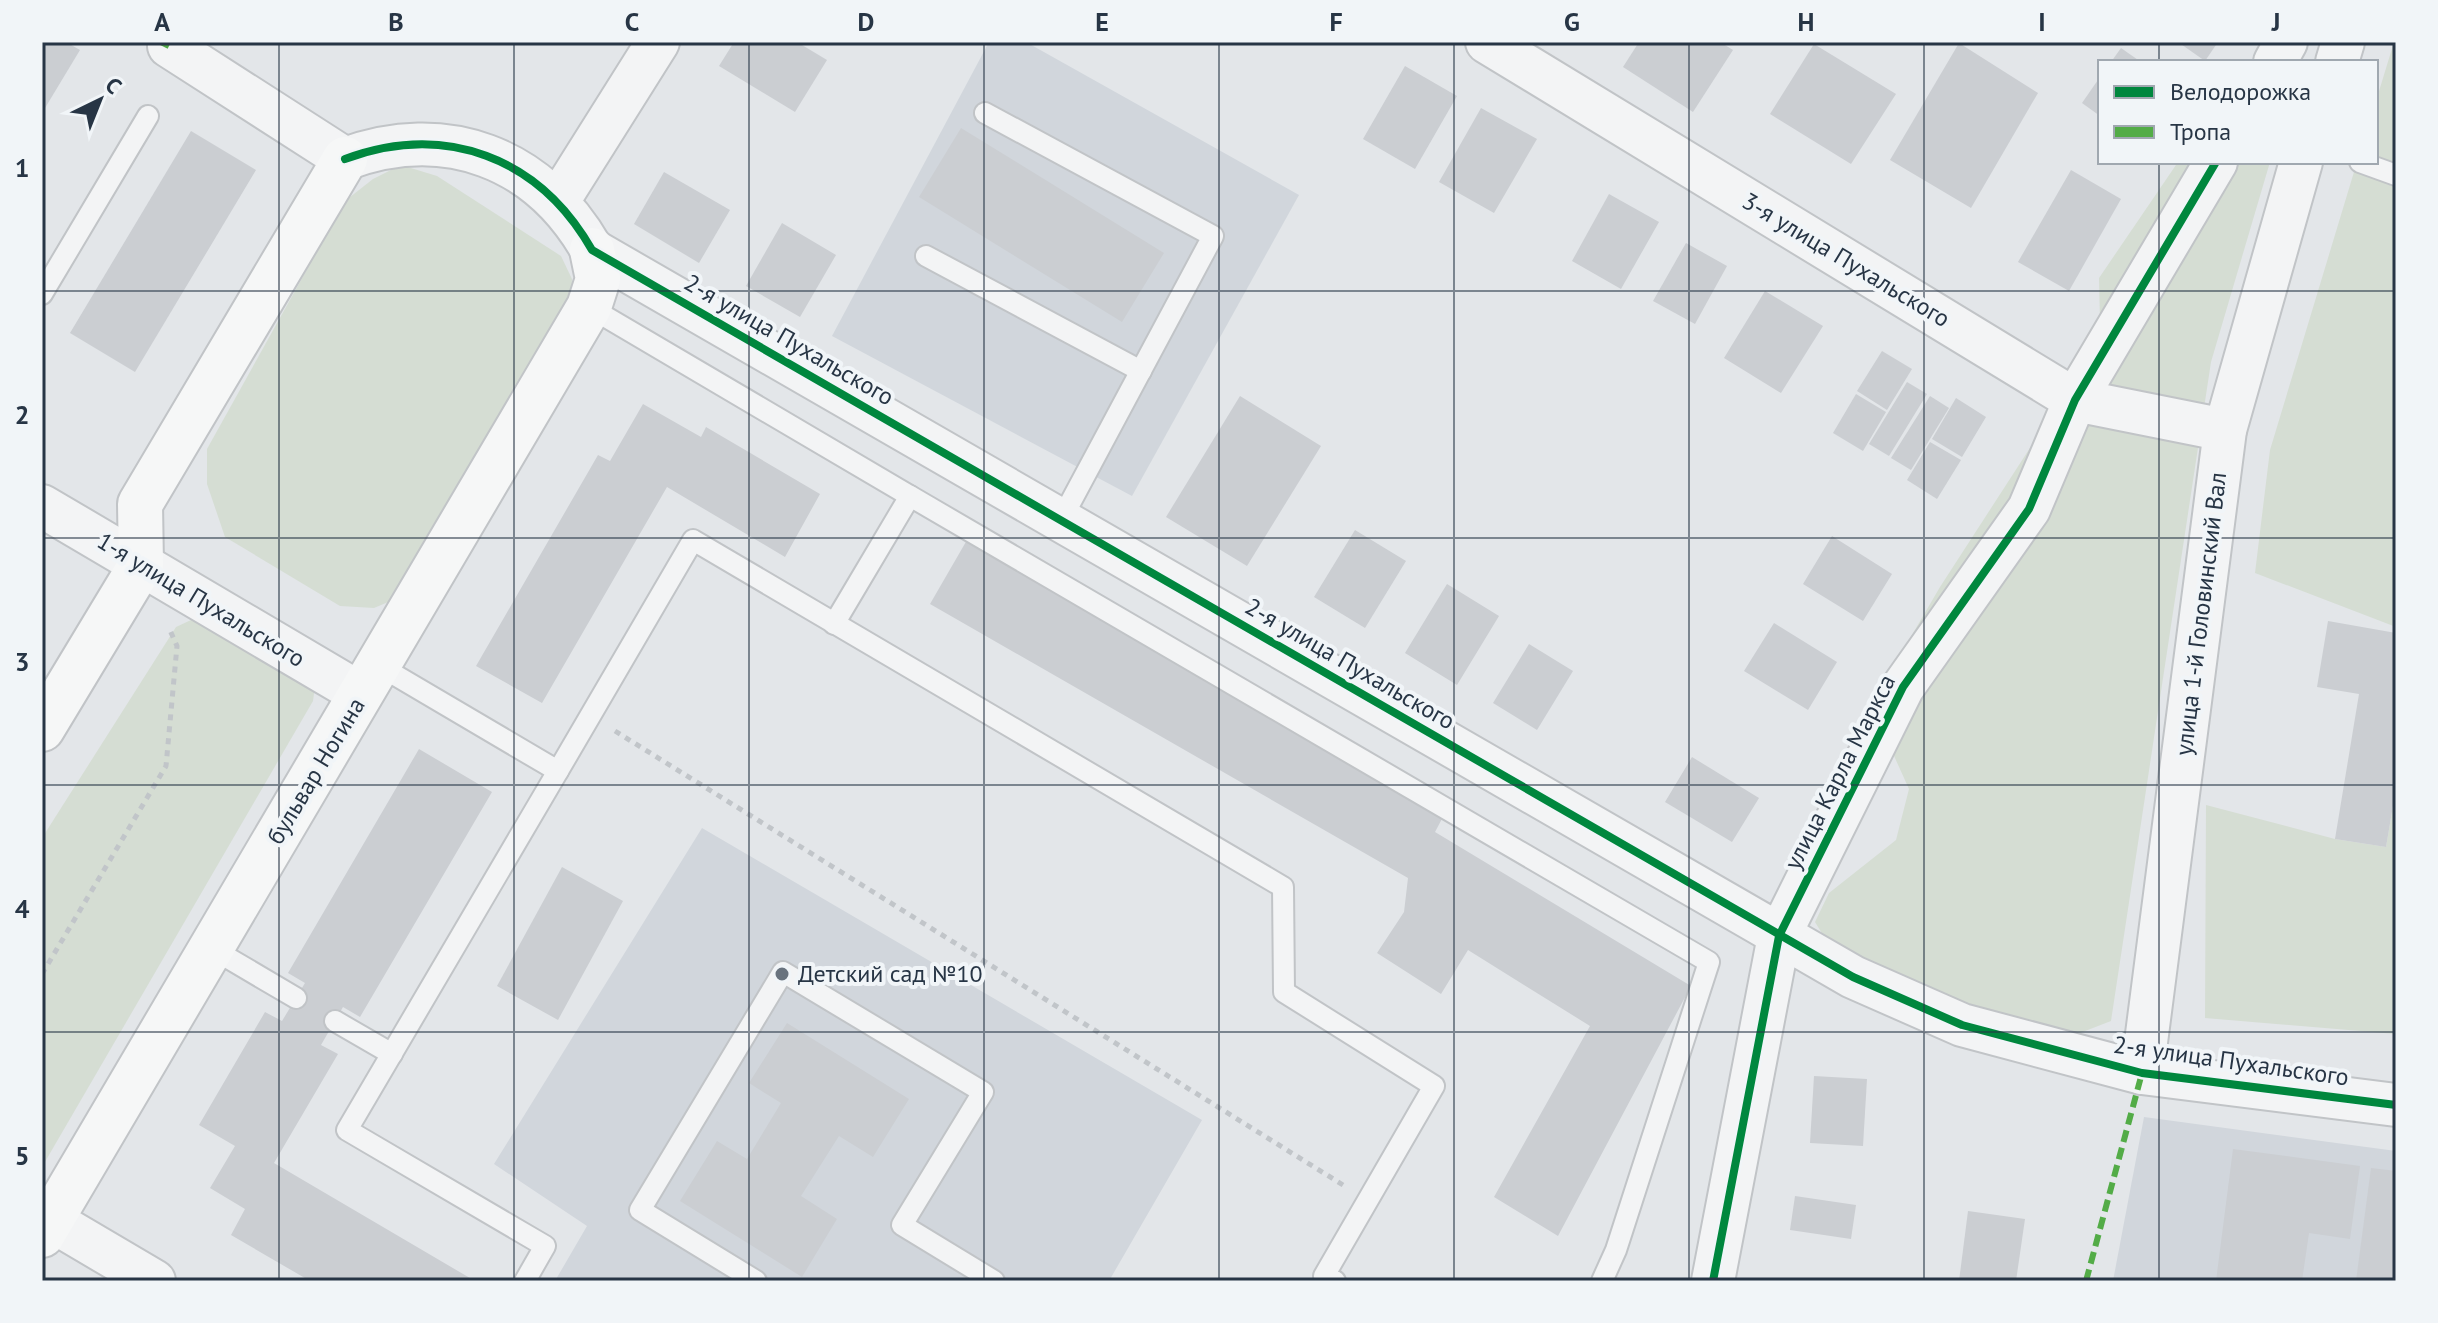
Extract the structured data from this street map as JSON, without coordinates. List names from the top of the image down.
{
  "streets": {
    "street": [
      "3-я улица Пухальского",
      "2-я улица Пухальского",
      "1-я улица Пухальского",
      "улица 1-й Головинский Вал",
      "бульвар Ногина",
      "улица Карла Маркса"
    ]
  },
  "crossings": [
    ["3-я улица Пухальского", "улица 1-й Головинский Вал"],
    ["3-я улица Пухальского", "улица Карла Маркса"],
    ["2-я улица Пухальского", "улица 1-й Головинский Вал"],
    ["2-я улица Пухальского", "улица Карла Маркса"],
    ["1-я улица Пухальского", "бульвар Ногина"]
  ],
  "places": ["Детский сад №10"],
  "legend": ["Велодорожка", "Тропа"],
  "north": "top right",
  "grid": {
    "columns": [
      "A",
      "B",
      "C",
      "D",
      "E",
      "F",
      "G",
      "H",
      "I",
      "J"
    ],
    "rows": [
      "1",
      "2",
      "3",
      "4",
      "5"
    ]
  }
}
